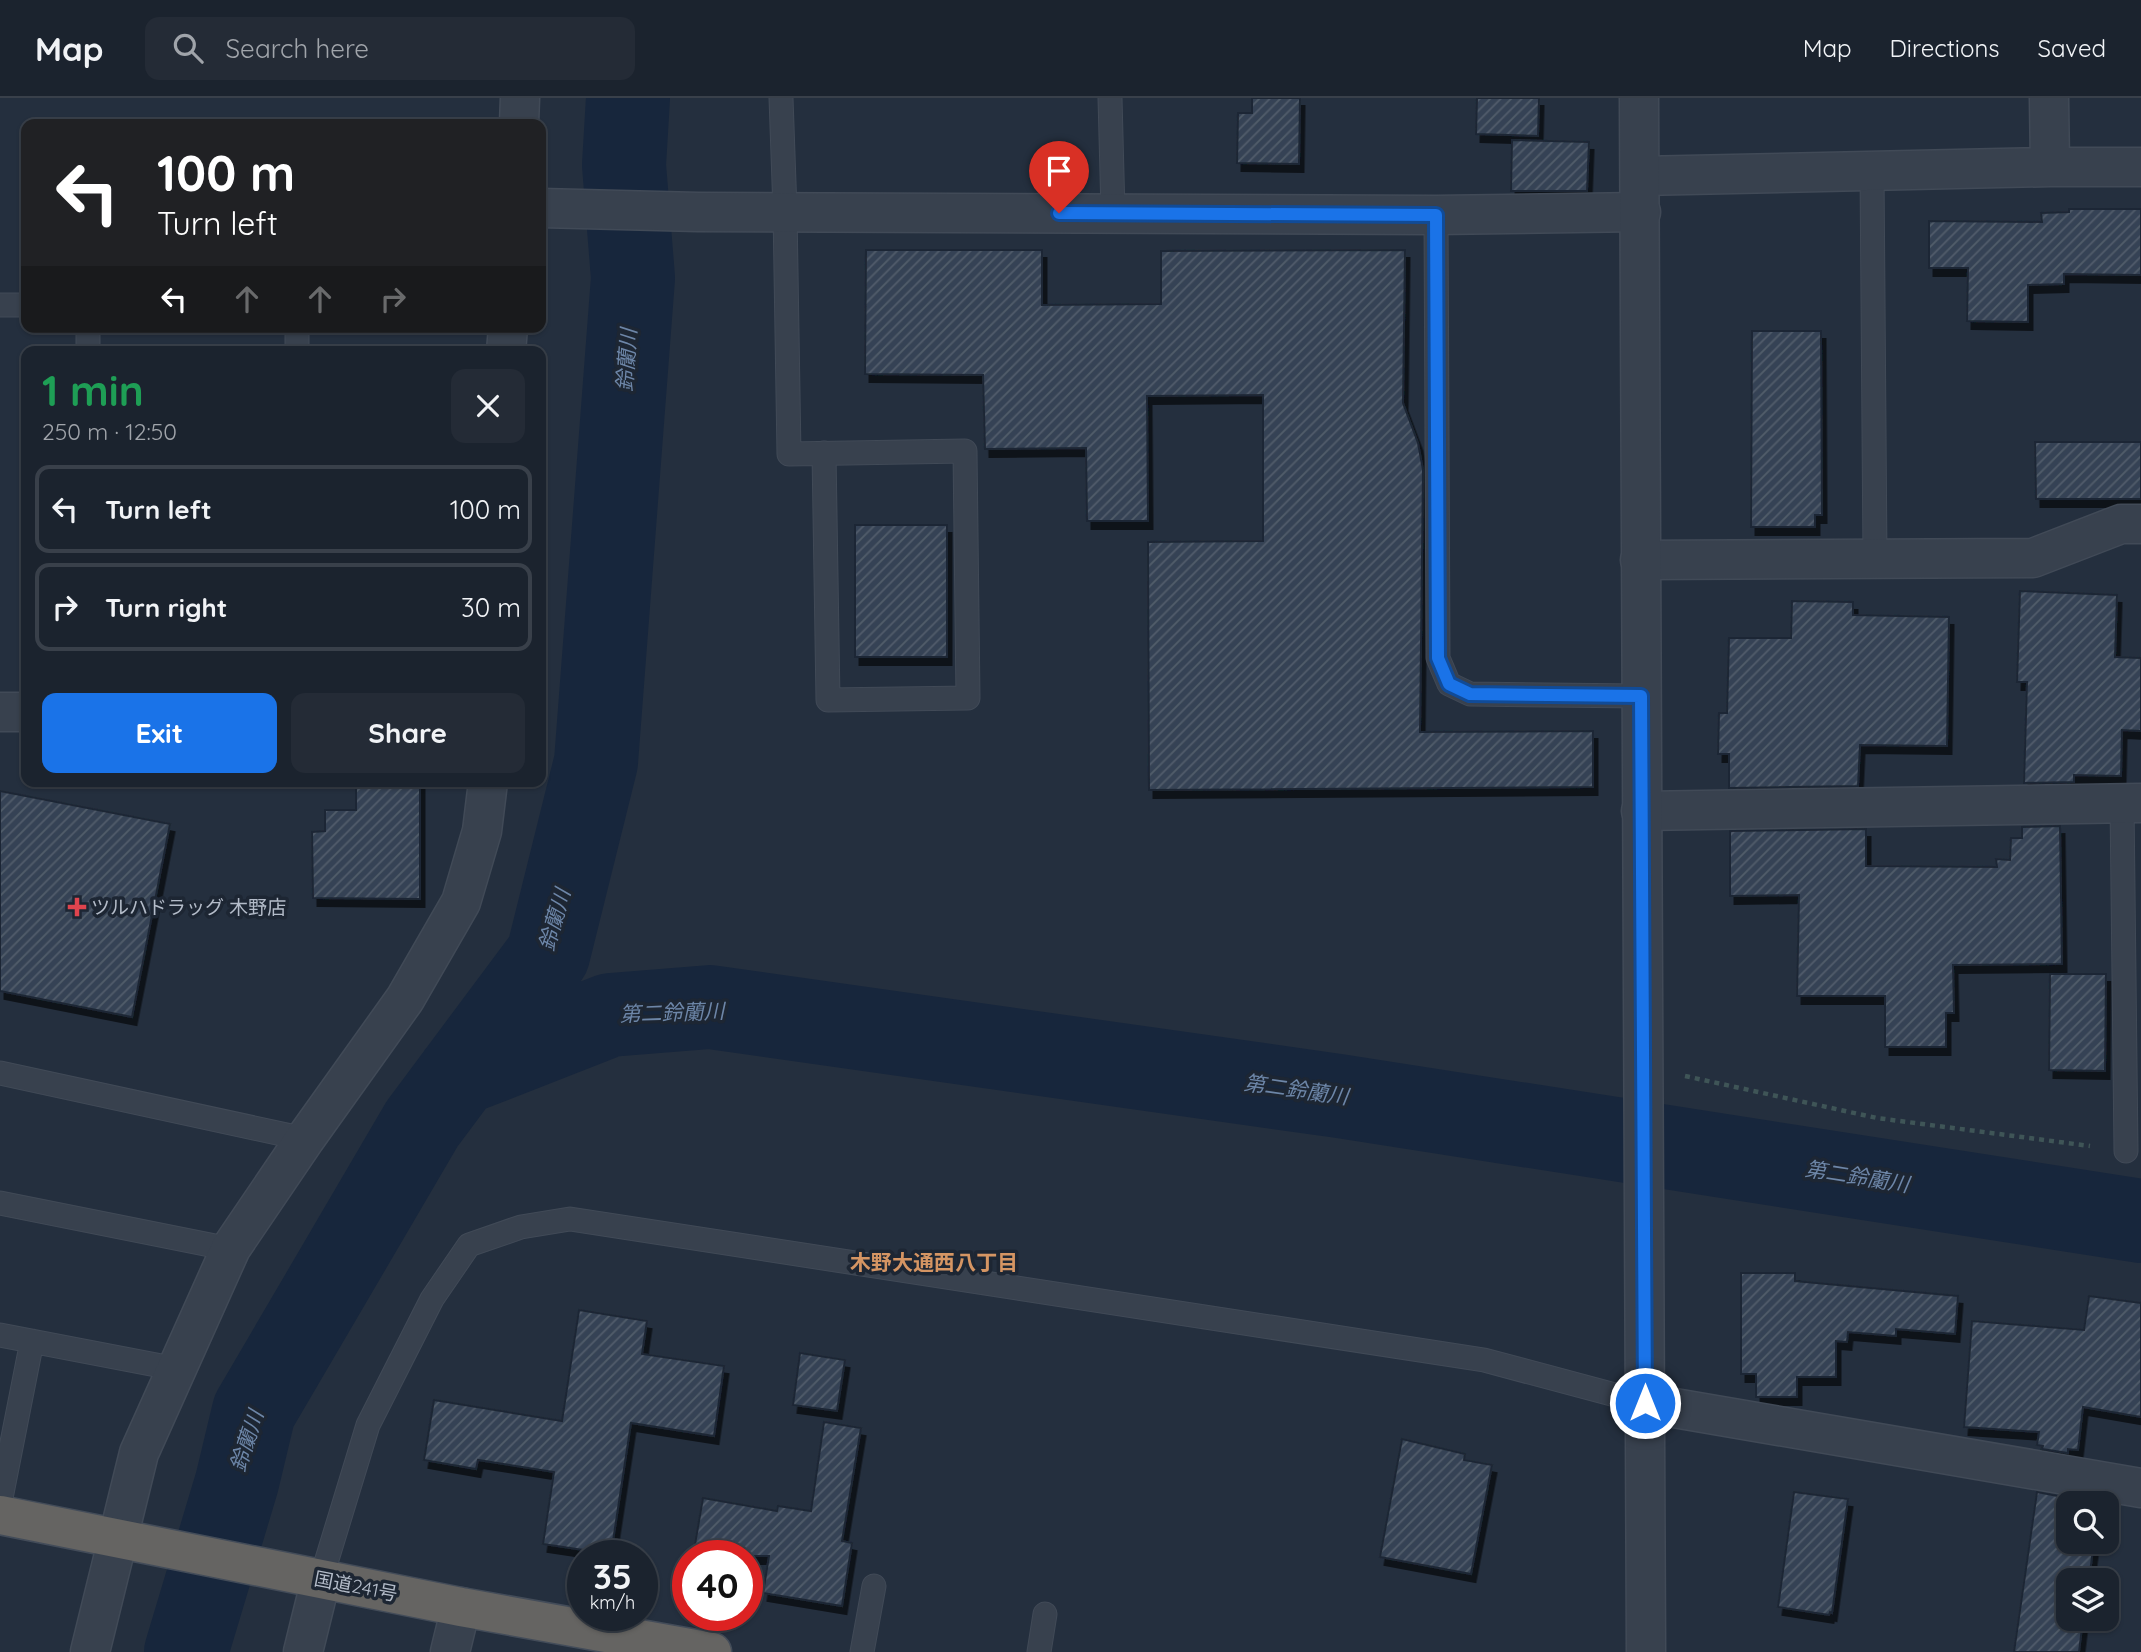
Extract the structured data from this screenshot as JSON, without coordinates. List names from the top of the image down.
{
  "streets": {
    "highway": ["国道241号"]
  },
  "districts": ["木野大通西八丁目"],
  "water": ["鈴蘭川", "第二鈴蘭川"],
  "places": {
    "health": ["ツルハドラッグ 木野店"]
  },
  "page": {
    "header": "Map",
    "search": "Search here",
    "nav": ["Map", "Directions", "Saved"],
    "turn": ["100 m", "Turn left"],
    "heading": ["1 min", "250 m · 12:50"],
    "list": [
      {
        "name": "Turn left",
        "value": "100 m"
      },
      {
        "name": "Turn right",
        "value": "30 m"
      }
    ],
    "buttons": ["Exit", "Share"],
    "speed": "35 km/h",
    "limit": "40"
  }
}
